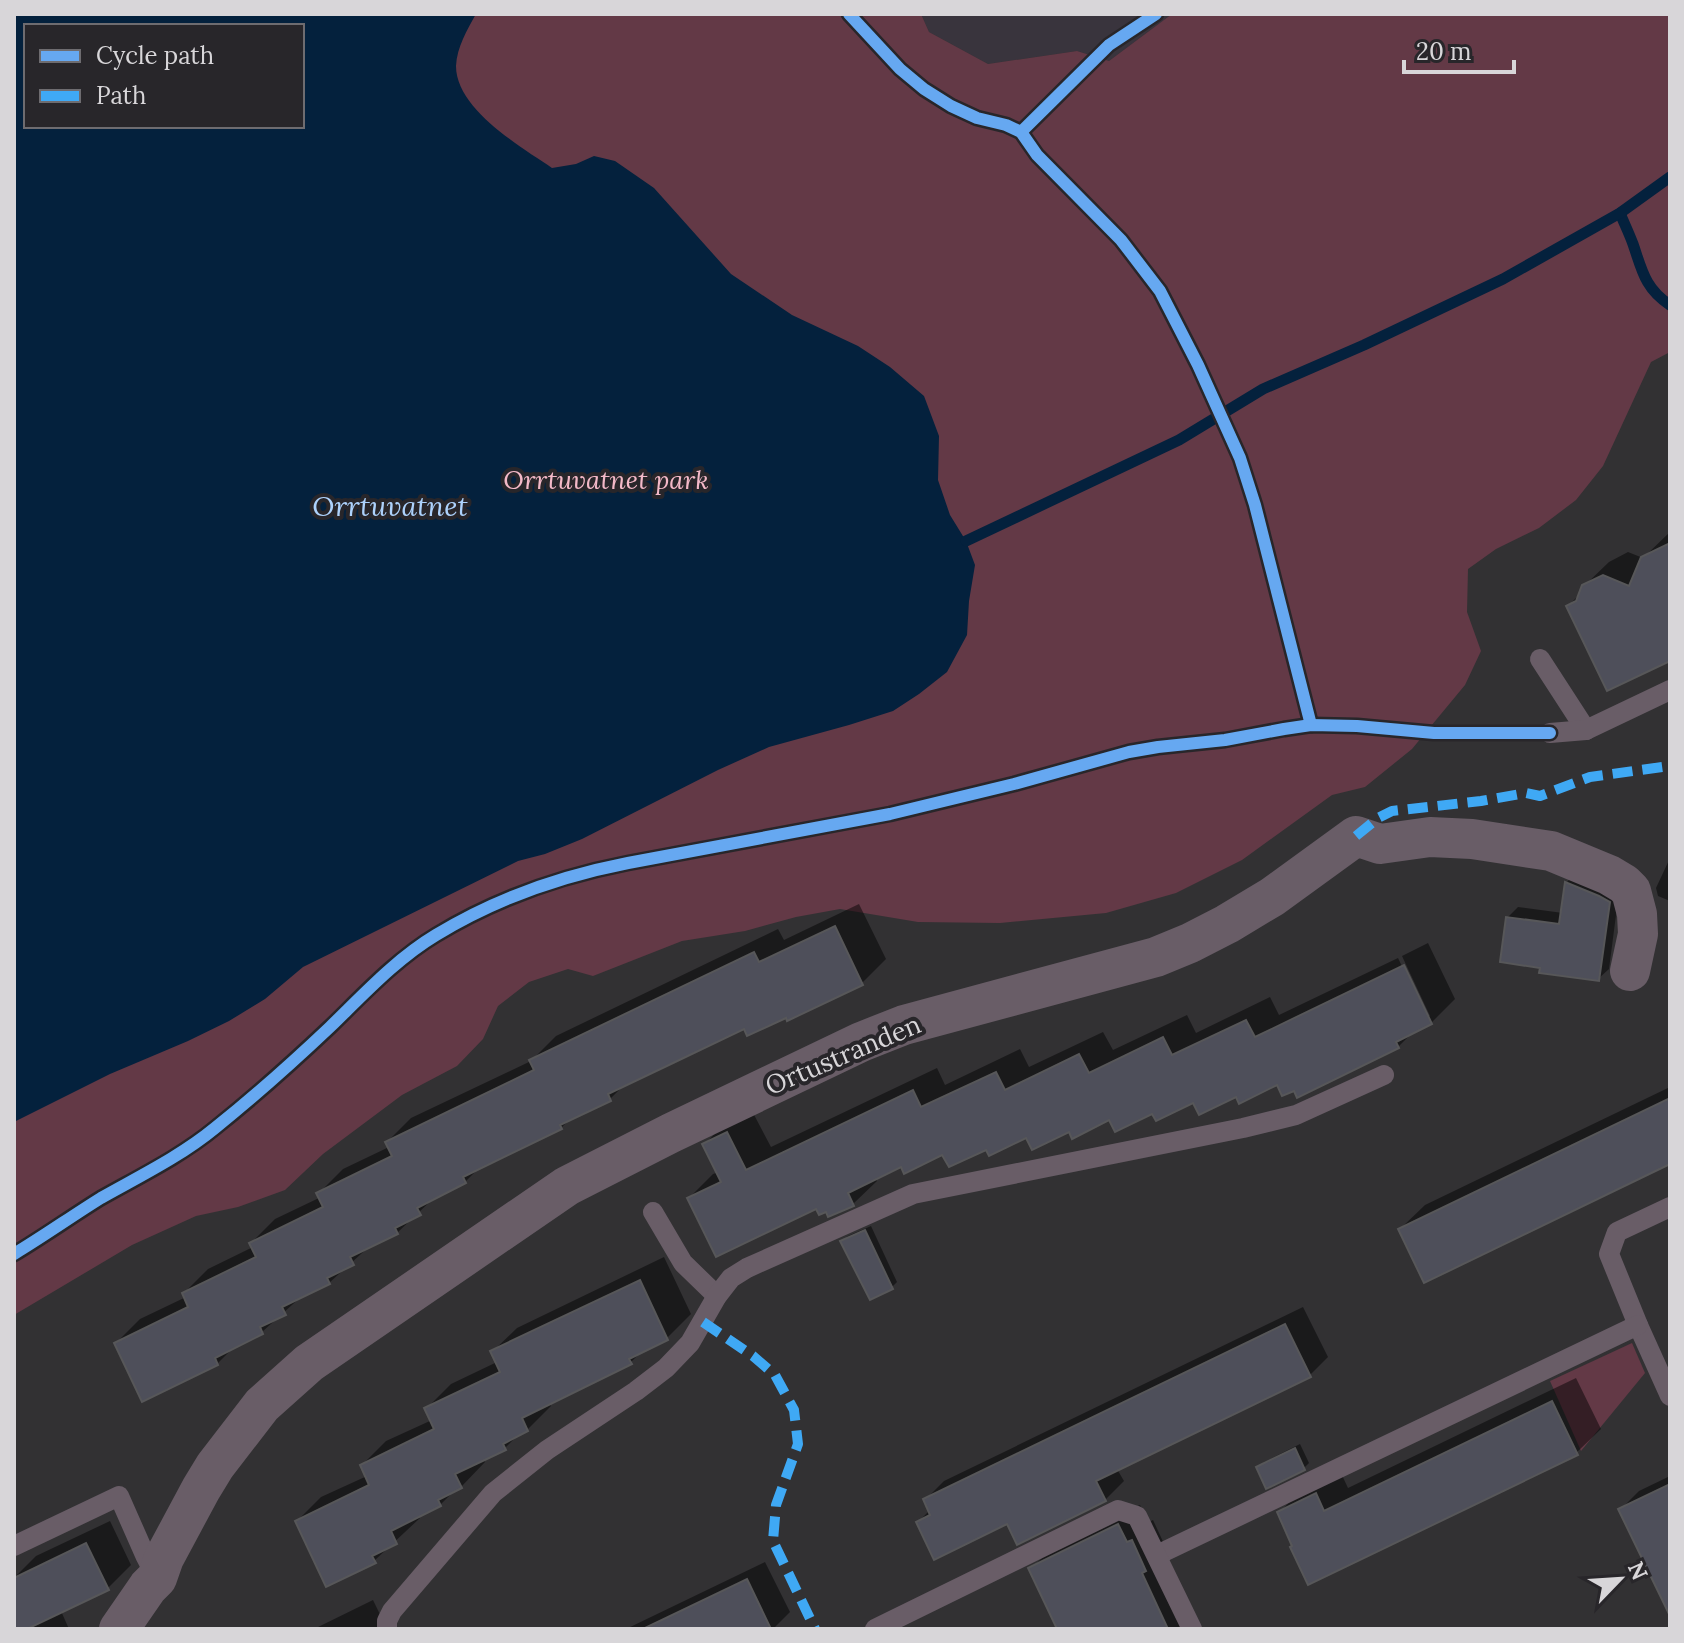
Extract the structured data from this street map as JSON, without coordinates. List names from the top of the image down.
{
  "streets": {
    "street": ["Ortustranden"]
  },
  "water": ["Orrtuvatnet"],
  "parks": ["Orrtuvatnet park"],
  "legend": ["Cycle path", "Path"],
  "scale_bar": "20 m",
  "north": "top right"
}
